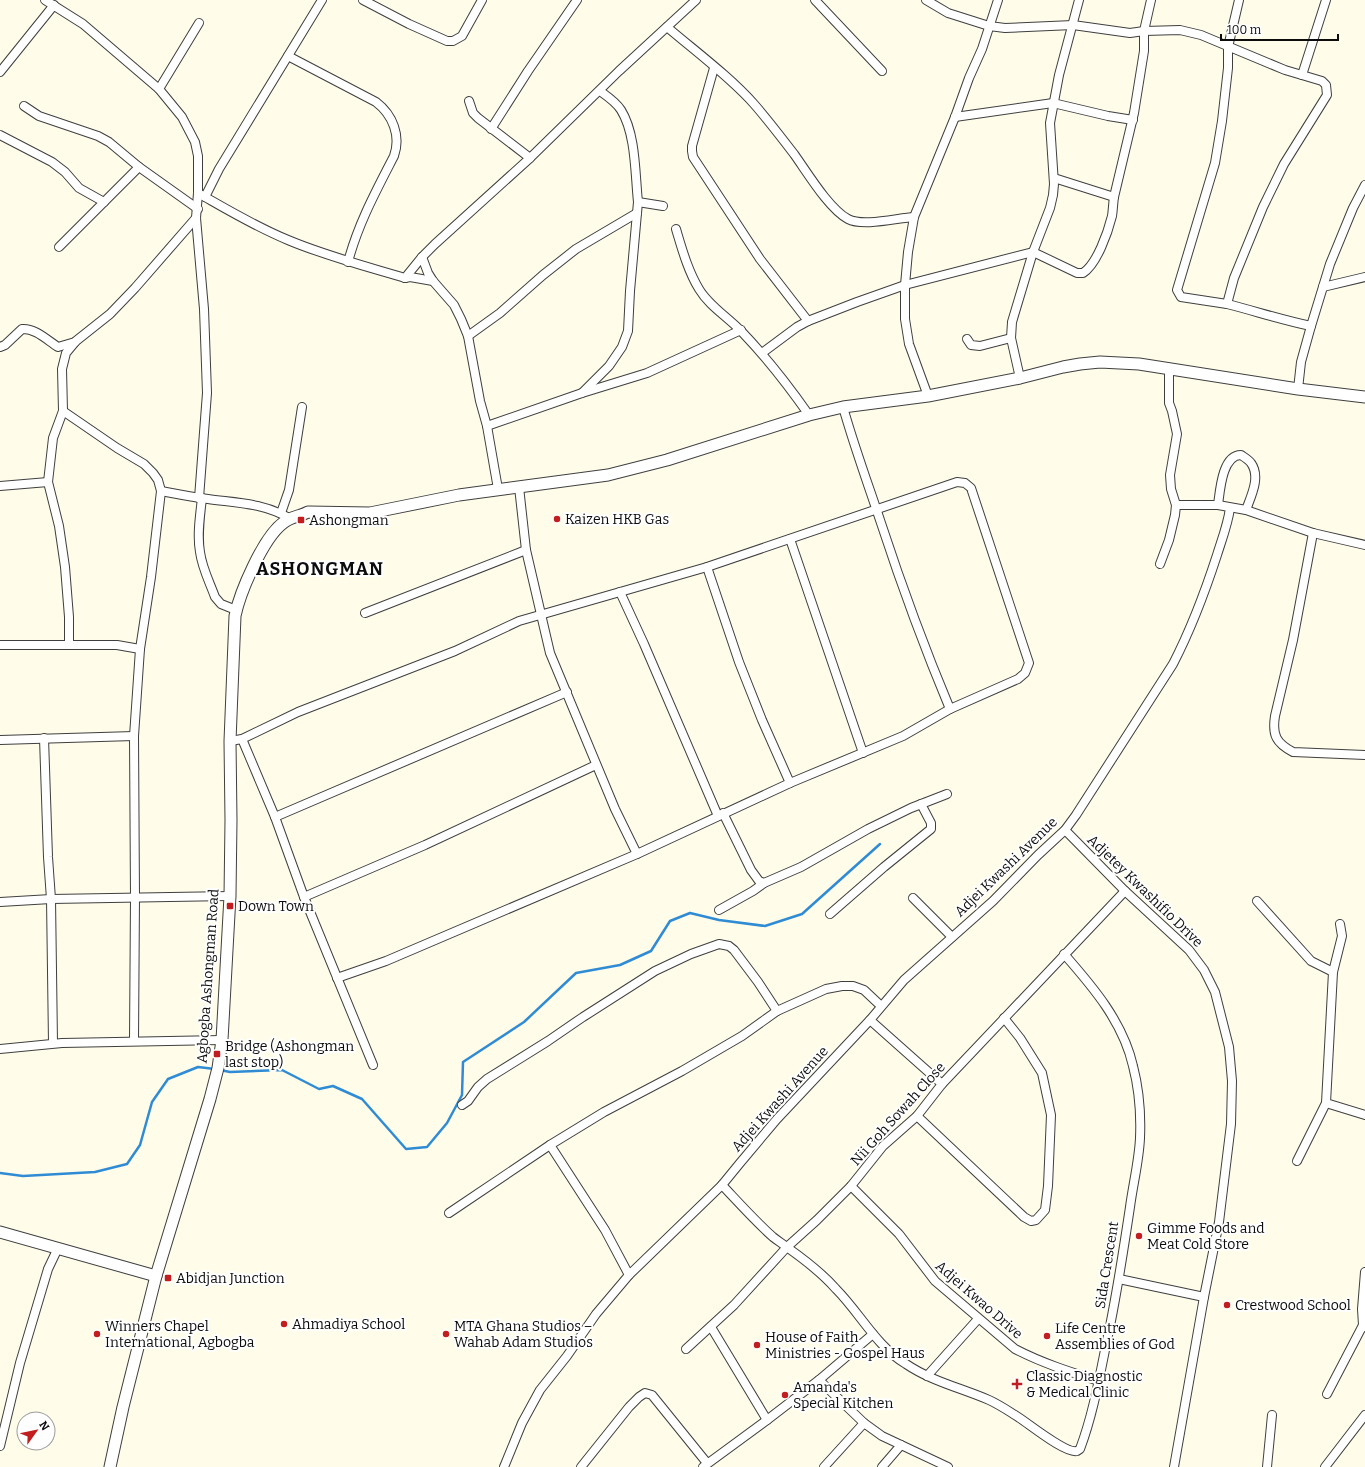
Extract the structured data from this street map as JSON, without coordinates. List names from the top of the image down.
{
  "streets": {
    "street": [
      "Adjei Kwashi Avenue",
      "Adjetey Kwashifio Drive",
      "Agbogba Ashongman Road",
      "Nii Goh Sowah Close",
      "Sida Crescent",
      "Adjei Kwao Drive"
    ]
  },
  "crossings": [
    ["Adjei Kwashi Avenue", "Adjetey Kwashifio Drive"],
    ["Adjei Kwashi Avenue", "Sida Crescent"],
    ["Adjetey Kwashifio Drive", "Nii Goh Sowah Close"],
    ["Nii Goh Sowah Close", "Sida Crescent"],
    ["Nii Goh Sowah Close", "Adjei Kwao Drive"],
    ["Sida Crescent", "Adjei Kwao Drive"]
  ],
  "districts": ["ASHONGMAN"],
  "places": {
    "other": [
      "Kaizen HKB Gas",
      "Gimme Foods and Meat Cold Store",
      "Crestwood School",
      "Ahmadiya School",
      "Winners Chapel International, Agbogba",
      "MTA Ghana Studios – Wahab Adam Studios",
      "Life Centre Assemblies of God",
      "House of Faith Ministries - Gospel Haus",
      "Amanda's Special Kitchen"
    ],
    "transit": [
      "Ashongman",
      "Down Town",
      "Bridge (Ashongman last stop)",
      "Abidjan Junction"
    ],
    "health": ["Classic Diagnostic & Medical Clinic"]
  },
  "scale_bar": "100 m",
  "north": "top right"
}
